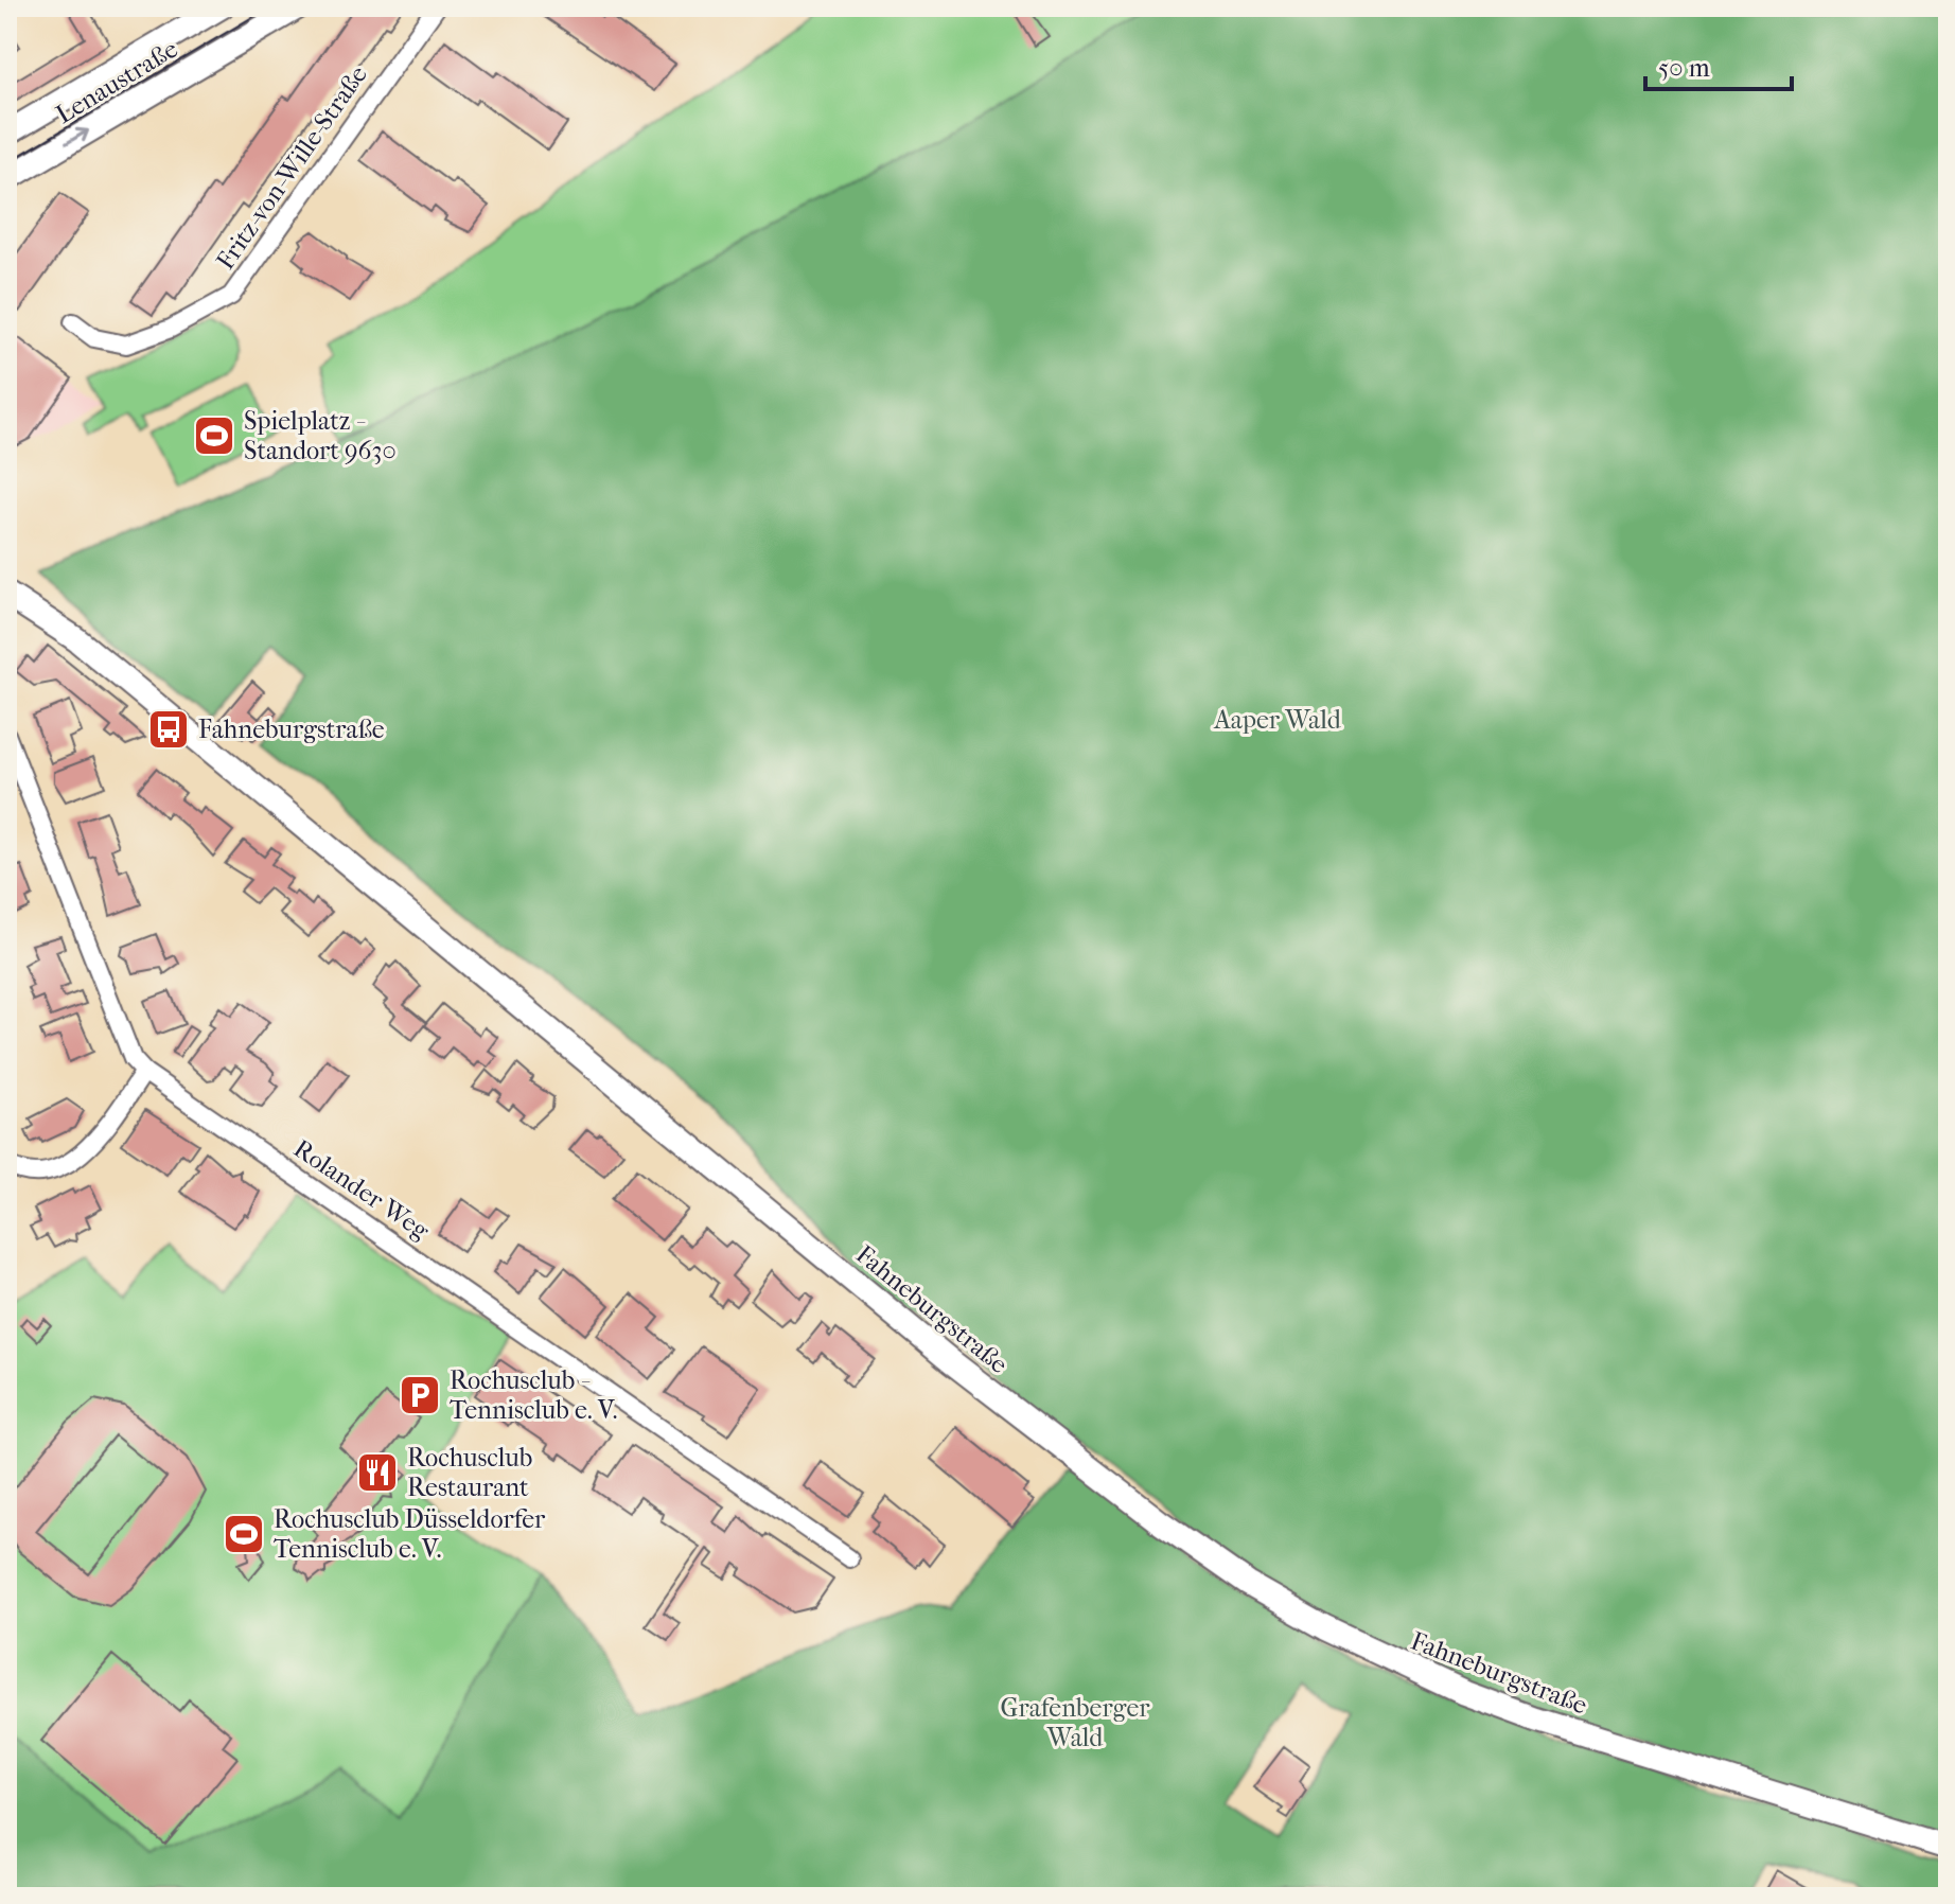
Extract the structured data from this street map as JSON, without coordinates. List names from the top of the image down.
{
  "streets": {
    "street": [
      "Lenaustraße",
      "Fritz-von-Wille-Straße",
      "Rolander Weg",
      "Fahneburgstraße"
    ]
  },
  "parks": ["Aaper Wald", "Grafenberger Wald"],
  "places": {
    "sports": ["Spielplatz - Standort 9630", "Rochusclub Düsseldorfer Tennisclub e. V."],
    "bus stop": ["Fahneburgstraße"],
    "parking": ["Rochusclub - Tennisclub e. V."],
    "restaurant": ["Rochusclub Restaurant"]
  },
  "scale_bar": "50 m"
}
